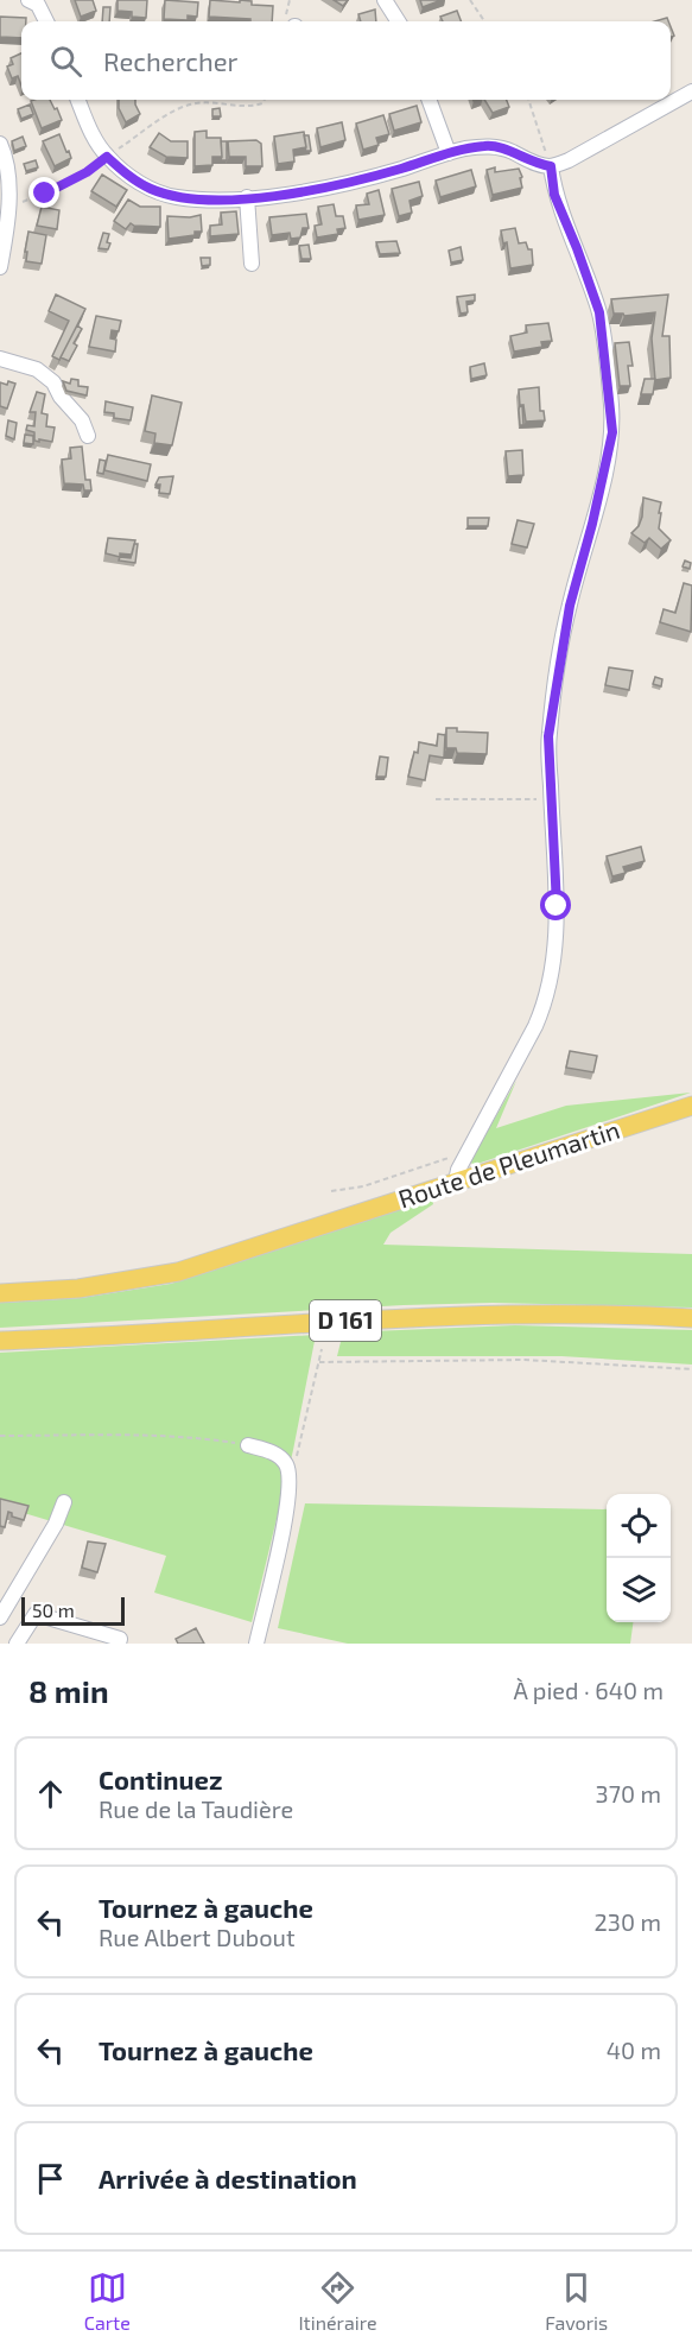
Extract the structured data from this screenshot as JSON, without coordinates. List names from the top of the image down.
{
  "streets": {
    "main road": ["Route de Pleumartin", "D 161"]
  },
  "scale_bar": "50 m",
  "page": {
    "search": "Rechercher",
    "scale": "50 m",
    "heading": ["8 min", "À pied · 640 m"],
    "list": [
      ["Continuez", "Rue de la Taudière", "370 m"],
      ["Tournez à gauche", "Rue Albert Dubout", "230 m"],
      ["Tournez à gauche", "40 m"],
      "Arrivée à destination"
    ],
    "nav": ["Carte", "Itinéraire", "Favoris"]
  }
}
